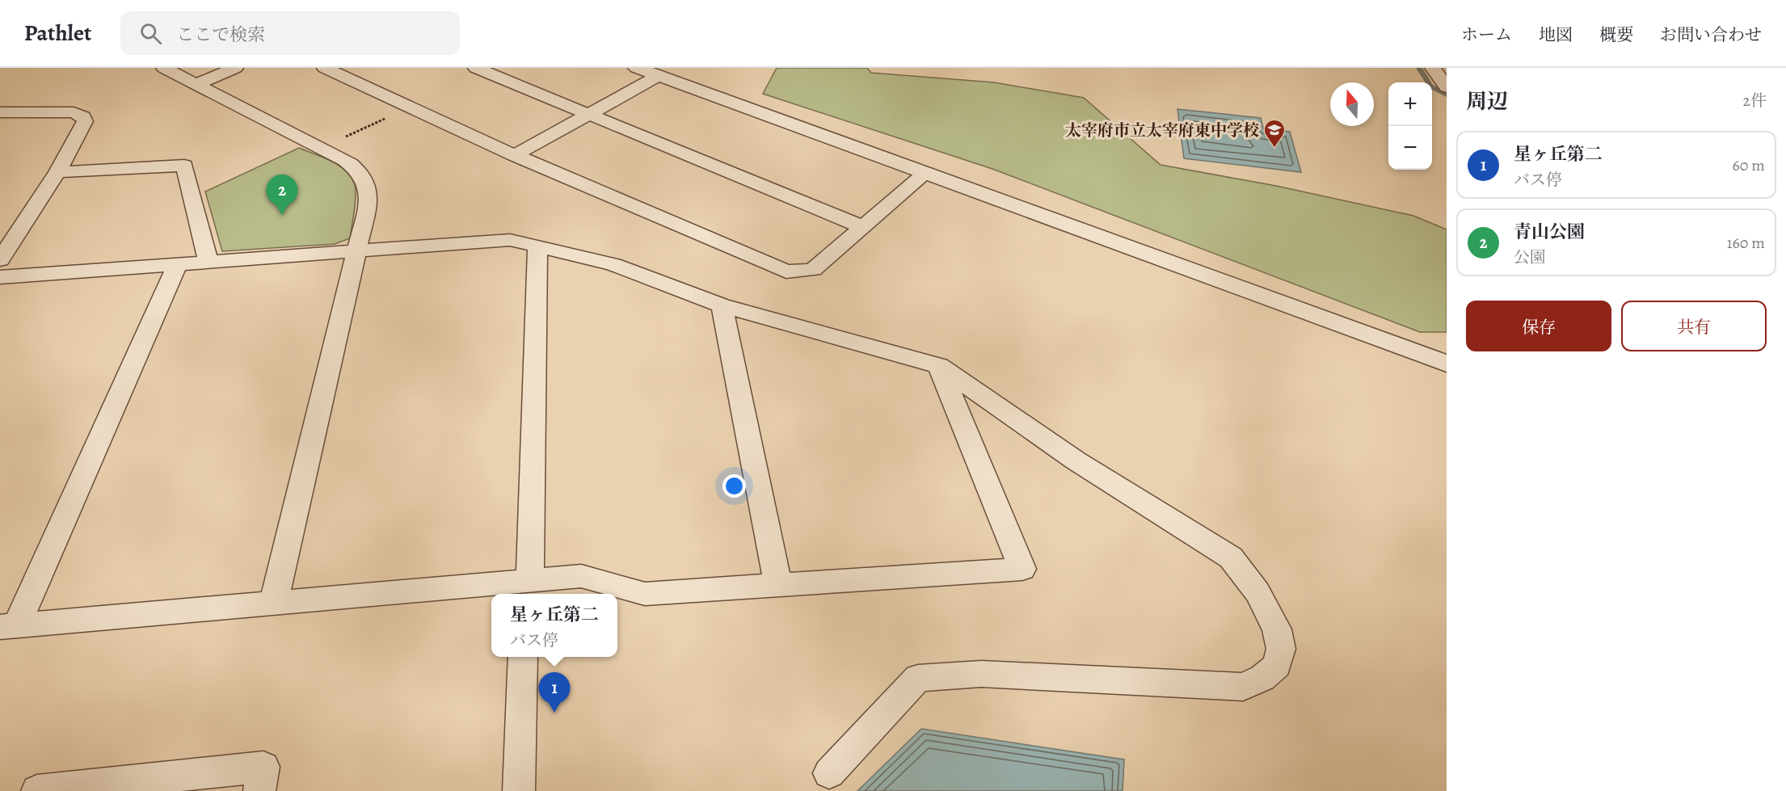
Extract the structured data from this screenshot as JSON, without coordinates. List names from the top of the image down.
{
  "places": {
    "school or university": ["太宰府市立太宰府東中学校"]
  },
  "north": "top",
  "page": {
    "header": "Pathlet",
    "search": "ここで検索",
    "nav": [
      "ホーム",
      "地図",
      "概要",
      "お問い合わせ"
    ],
    "heading": ["周辺", "2件"],
    "map_buttons": ["+", "−"],
    "list": [
      {
        "mark": "1",
        "name": "星ヶ丘第二",
        "note": "バス停",
        "value": "60 m"
      },
      {
        "mark": "2",
        "name": "青山公園",
        "note": "公園",
        "value": "160 m"
      }
    ],
    "pins": ["2", "1"],
    "buttons": ["保存", "共有"],
    "popup": ["星ヶ丘第二", "バス停"]
  }
}
